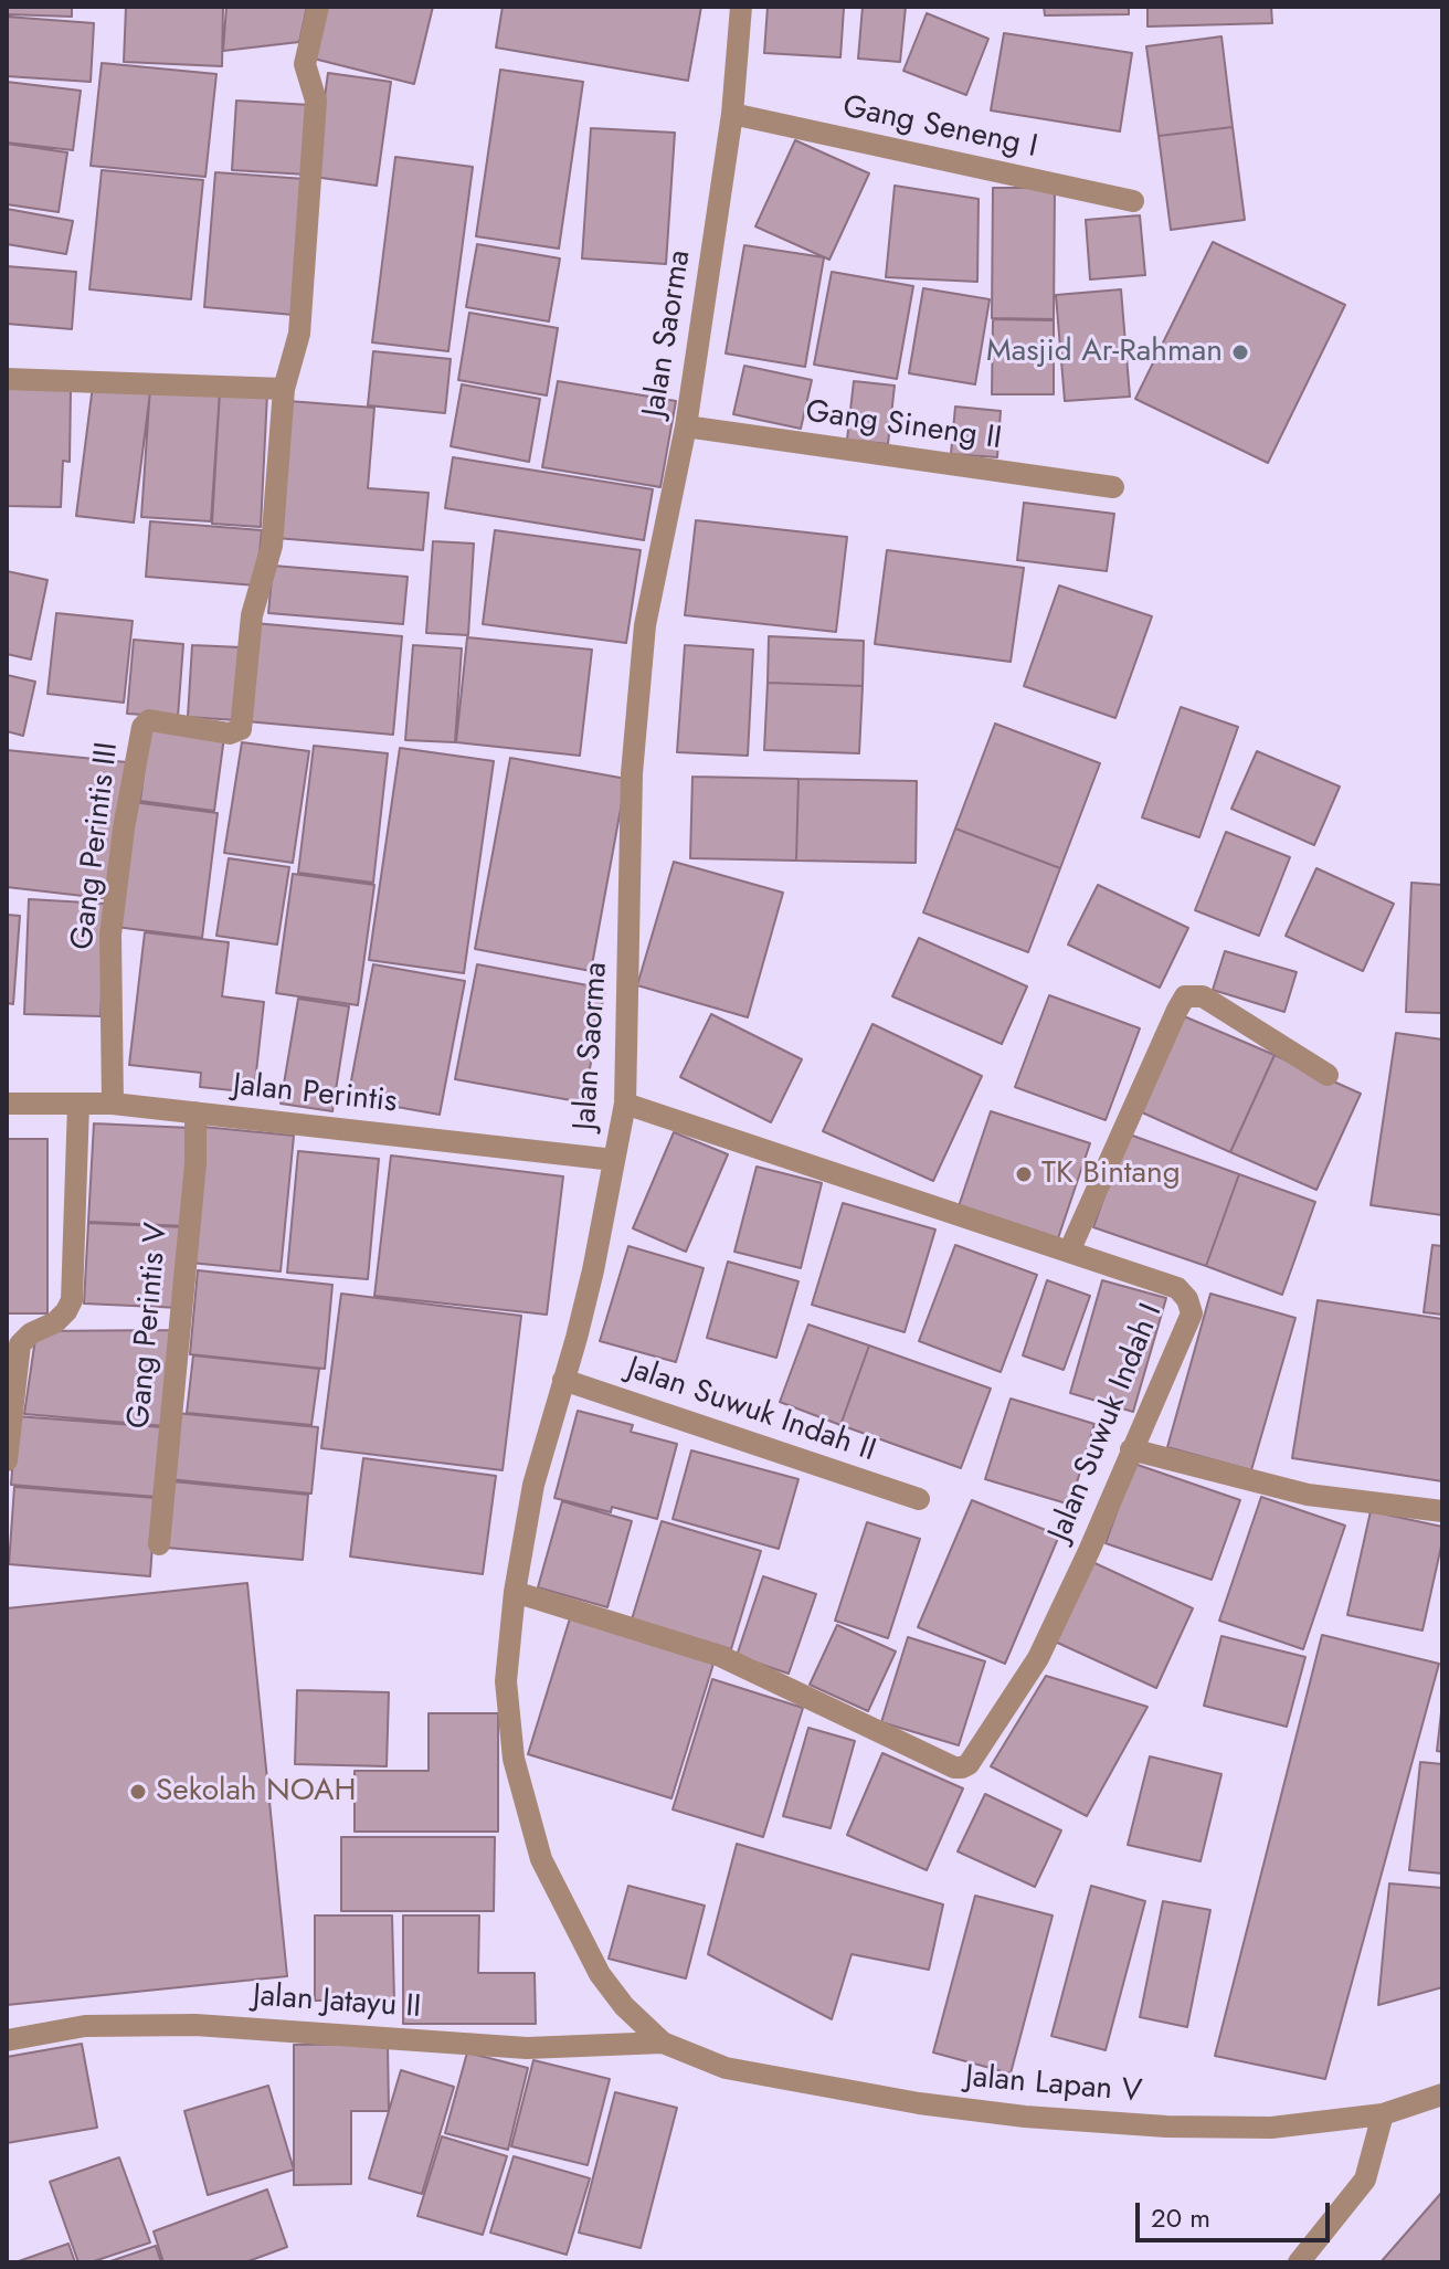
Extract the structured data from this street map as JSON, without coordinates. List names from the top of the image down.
{
  "streets": {
    "street": [
      "Gang Seneng I",
      "Jalan Saorma",
      "Gang Sineng II",
      "Gang Perintis III",
      "Jalan Perintis",
      "Gang Perintis V",
      "Jalan Suwuk Indah II",
      "Jalan Suwuk Indah I",
      "Jalan Jatayu II",
      "Jalan Lapan V"
    ]
  },
  "crossings": [
    ["Gang Seneng I", "Jalan Saorma"],
    ["Jalan Saorma", "Gang Sineng II"],
    ["Jalan Saorma", "Jalan Perintis"],
    ["Jalan Saorma", "Jalan Suwuk Indah II"],
    ["Jalan Saorma", "Jalan Suwuk Indah I"],
    ["Jalan Saorma", "Jalan Jatayu II"],
    ["Jalan Saorma", "Jalan Lapan V"],
    ["Gang Perintis III", "Jalan Perintis"],
    ["Jalan Perintis", "Gang Perintis V"],
    ["Jalan Jatayu II", "Jalan Lapan V"]
  ],
  "places": ["Masjid Ar-Rahman", "TK Bintang", "Sekolah NOAH"],
  "scale_bar": "20 m"
}
